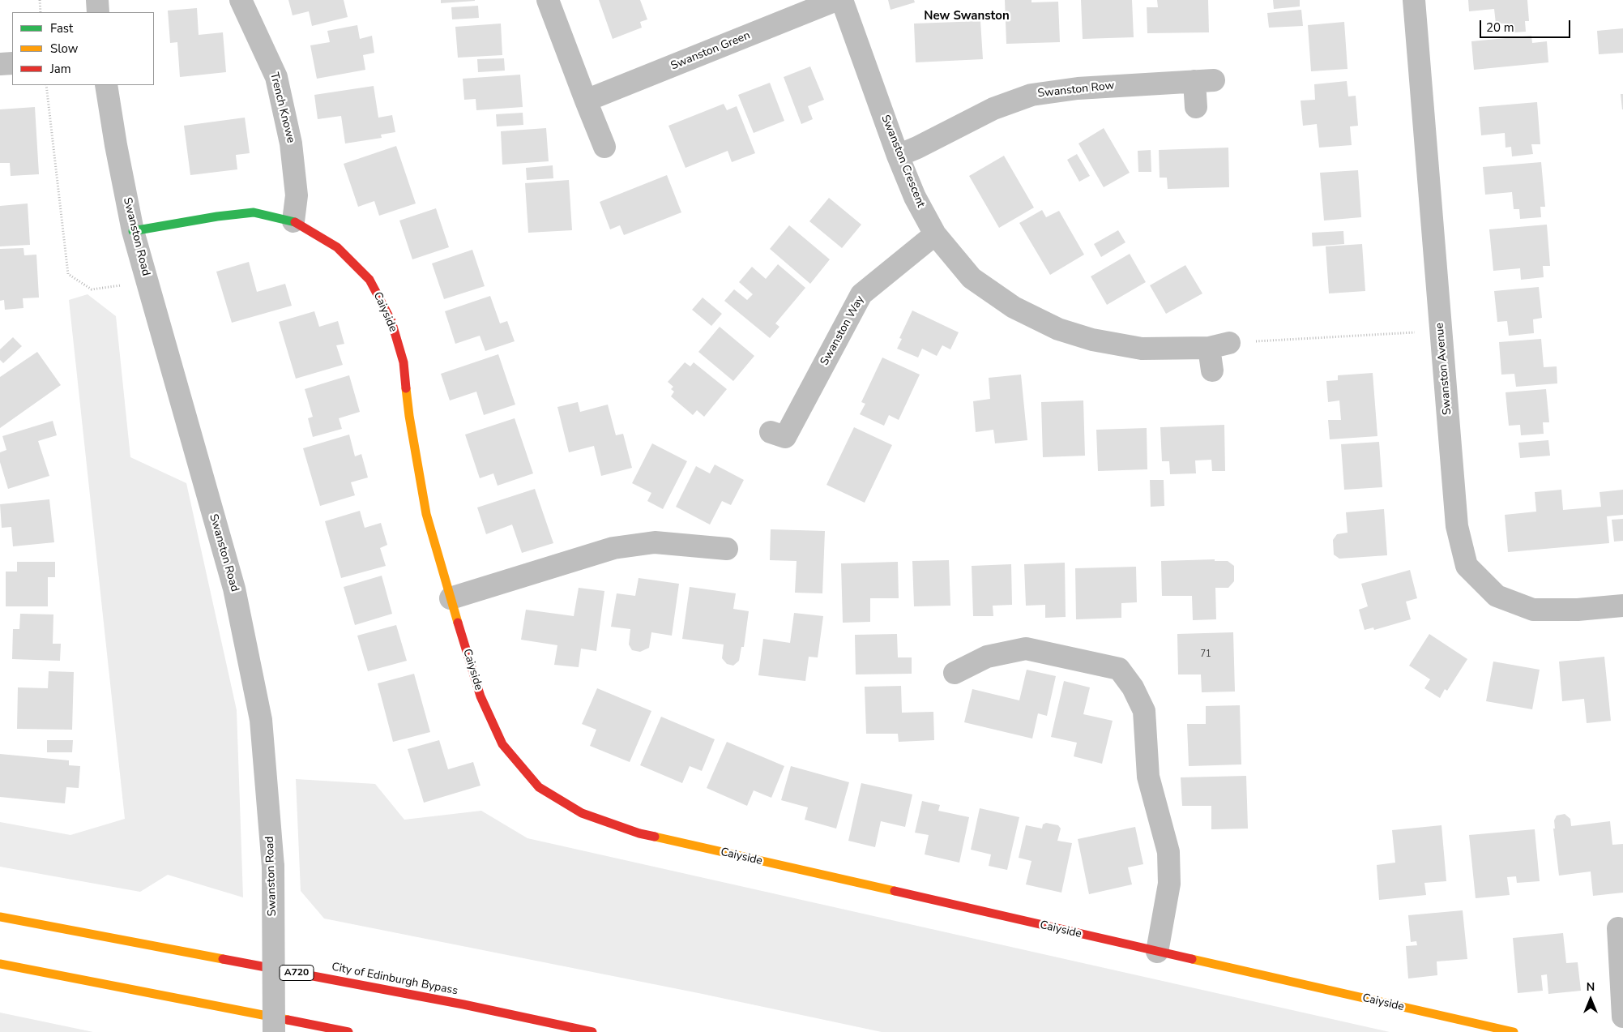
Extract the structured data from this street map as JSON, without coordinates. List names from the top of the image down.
{
  "streets": {
    "main road": ["Caiyside", "A720", "City of Edinburgh Bypass"],
    "street": [
      "Swanston Green",
      "Swanston Row",
      "Trench Knowe",
      "Swanston Crescent",
      "Swanston Road",
      "Swanston Way",
      "Swanston Avenue"
    ]
  },
  "crossings": [
    ["Swanston Row", "Swanston Crescent"],
    ["Trench Knowe", "Caiyside"],
    ["Swanston Crescent", "Swanston Way"],
    ["Swanston Road", "Caiyside"]
  ],
  "districts": ["New Swanston"],
  "house_numbers": ["71"],
  "legend": ["Fast", "Slow", "Jam"],
  "scale_bar": "20 m",
  "north": "top"
}
